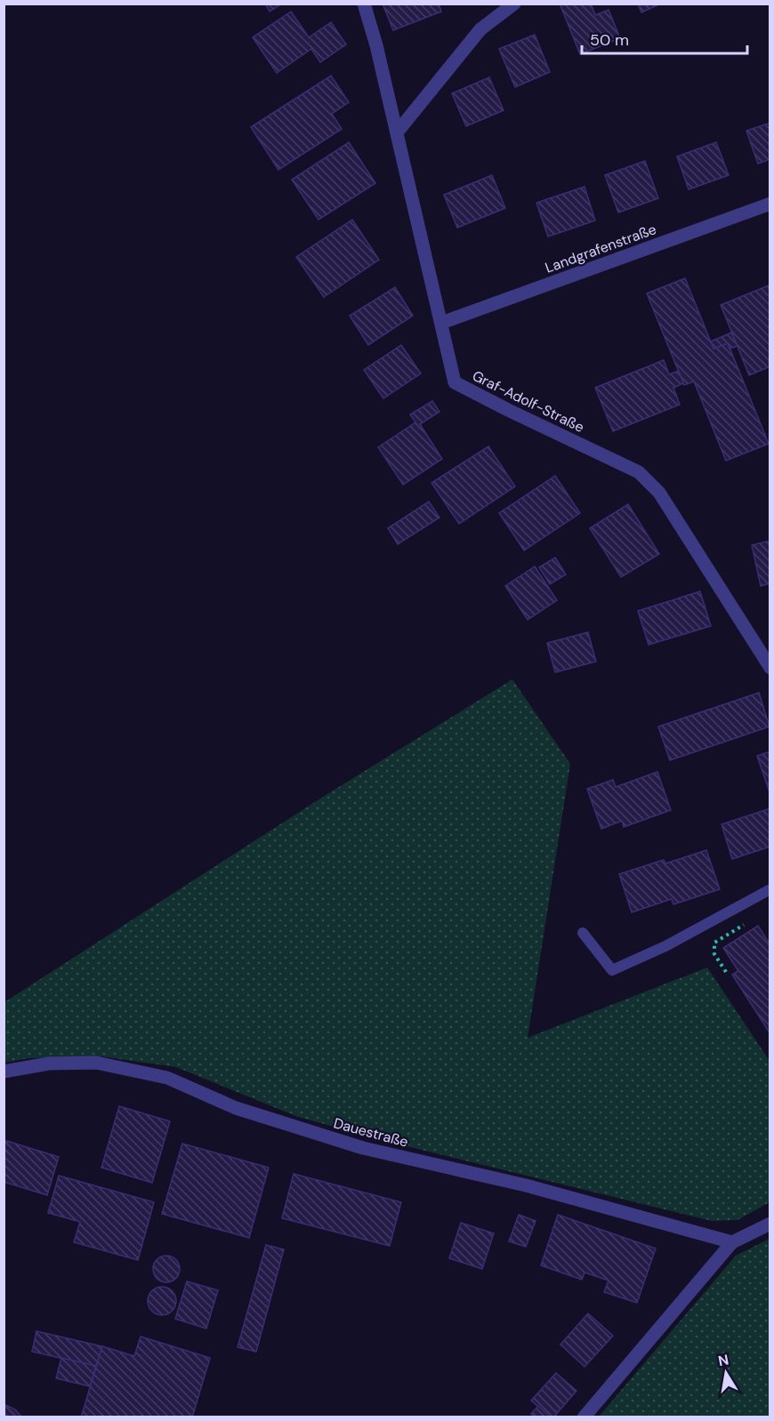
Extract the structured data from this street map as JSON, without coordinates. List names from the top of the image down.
{
  "streets": {
    "street": ["Landgrafenstraße", "Graf-Adolf-Straße", "Dauestraße"]
  },
  "crossings": [
    ["Landgrafenstraße", "Graf-Adolf-Straße"]
  ],
  "scale_bar": "50 m",
  "north": "top"
}
